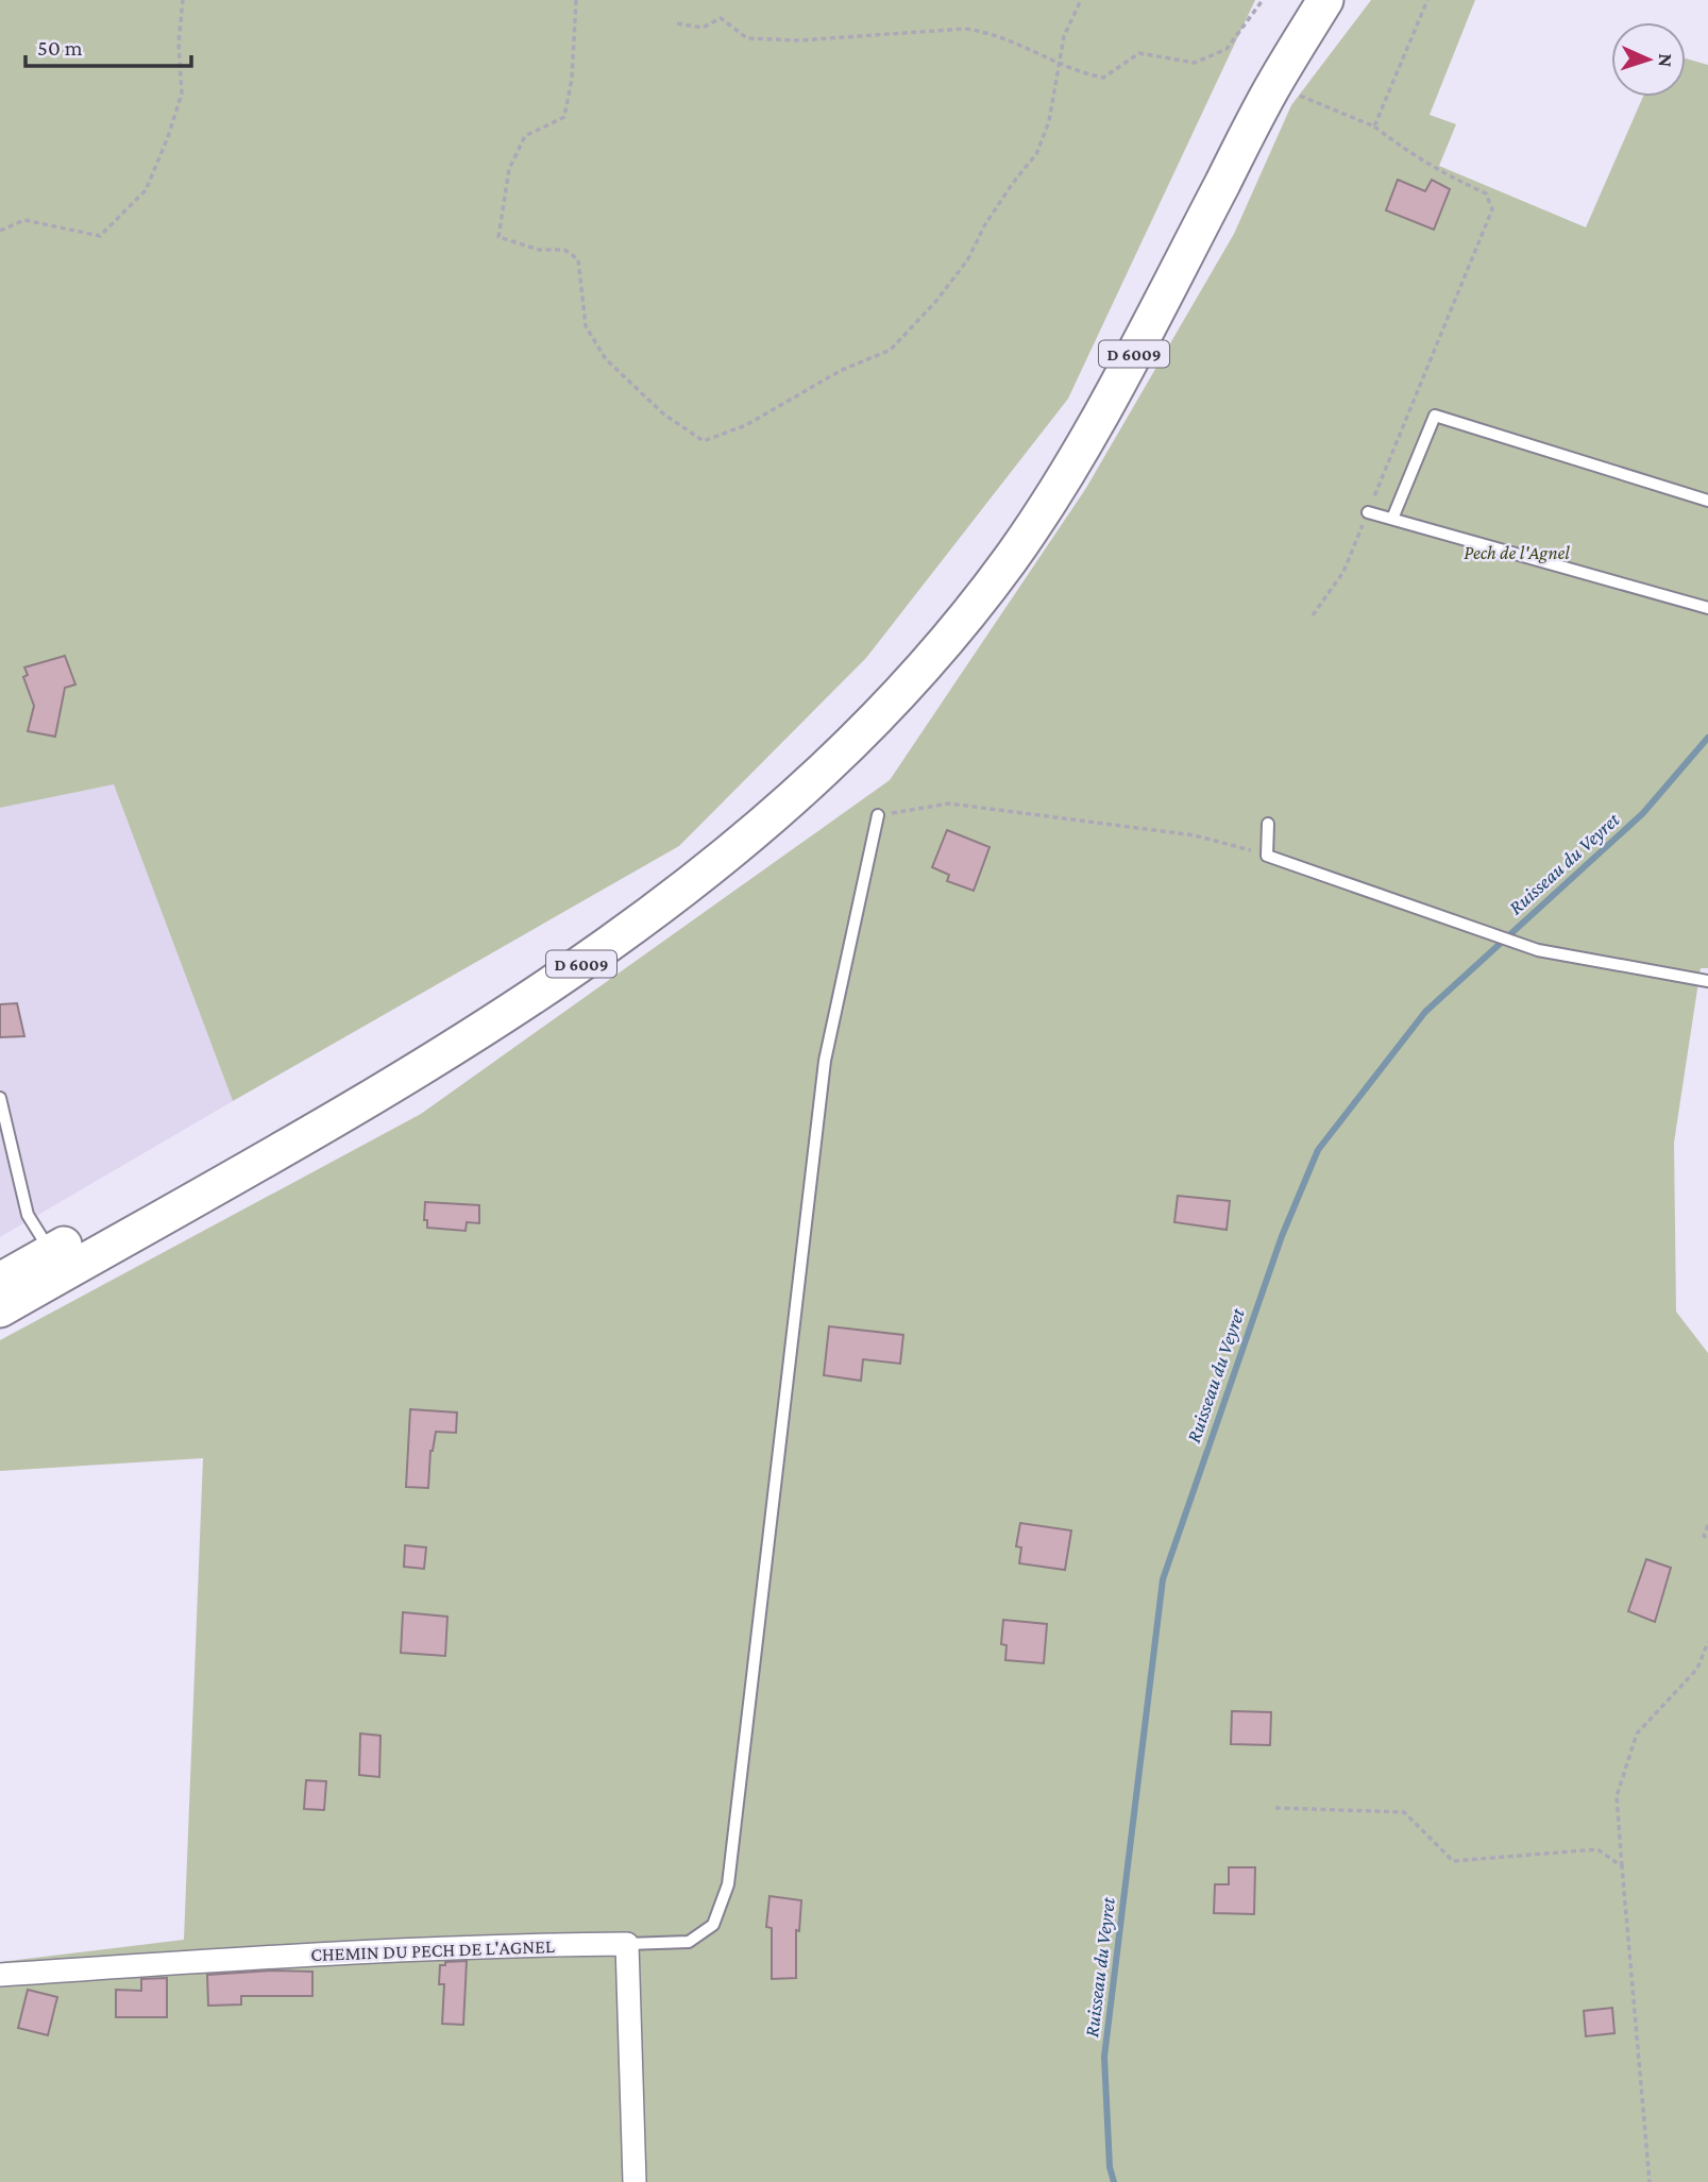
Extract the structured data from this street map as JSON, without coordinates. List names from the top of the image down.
{
  "streets": {
    "main road": ["D 6009"],
    "street": ["CHEMIN DU PECH DE L'AGNEL"]
  },
  "water": ["Ruisseau du Veyret"],
  "parks": ["Pech de l'Agnel"],
  "scale_bar": "50 m",
  "north": "right"
}
